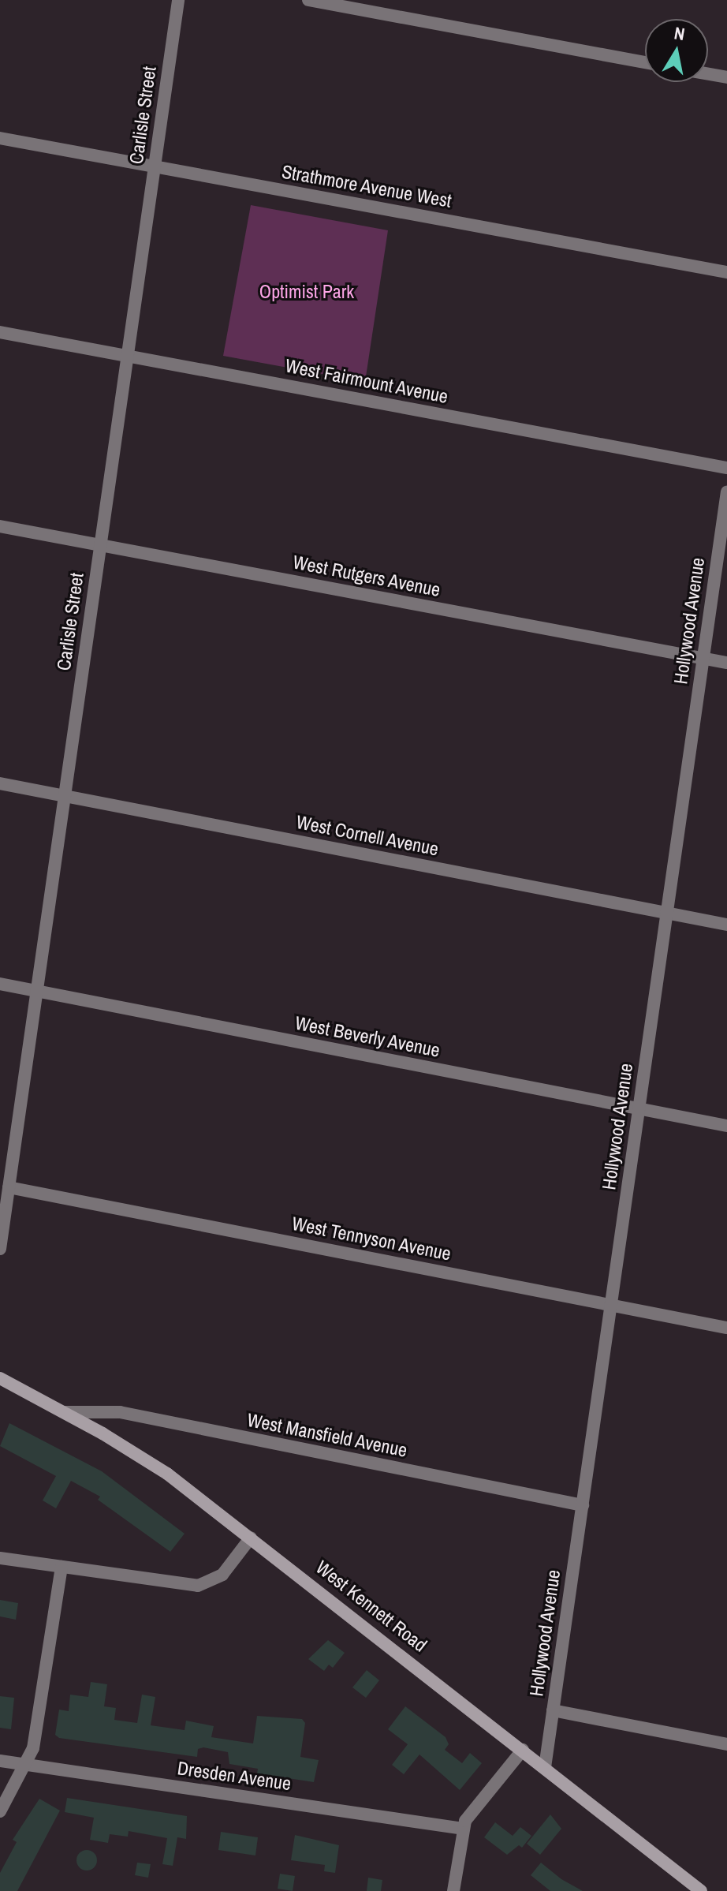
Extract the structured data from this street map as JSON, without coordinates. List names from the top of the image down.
{
  "streets": {
    "street": [
      "Carlisle Street",
      "Strathmore Avenue West",
      "West Fairmount Avenue",
      "West Rutgers Avenue",
      "Hollywood Avenue",
      "West Cornell Avenue",
      "West Beverly Avenue",
      "West Tennyson Avenue",
      "West Mansfield Avenue",
      "West Kennett Road",
      "Dresden Avenue"
    ]
  },
  "crossings": [
    ["Carlisle Street", "Strathmore Avenue West"],
    ["Carlisle Street", "West Fairmount Avenue"],
    ["Carlisle Street", "West Rutgers Avenue"],
    ["Carlisle Street", "West Cornell Avenue"],
    ["Carlisle Street", "West Beverly Avenue"],
    ["Carlisle Street", "West Tennyson Avenue"],
    ["West Rutgers Avenue", "Hollywood Avenue"],
    ["Hollywood Avenue", "West Cornell Avenue"],
    ["Hollywood Avenue", "West Beverly Avenue"],
    ["Hollywood Avenue", "West Tennyson Avenue"],
    ["Hollywood Avenue", "West Mansfield Avenue"],
    ["Hollywood Avenue", "West Kennett Road"],
    ["West Mansfield Avenue", "West Kennett Road"]
  ],
  "parks": ["Optimist Park"],
  "north": "top"
}
